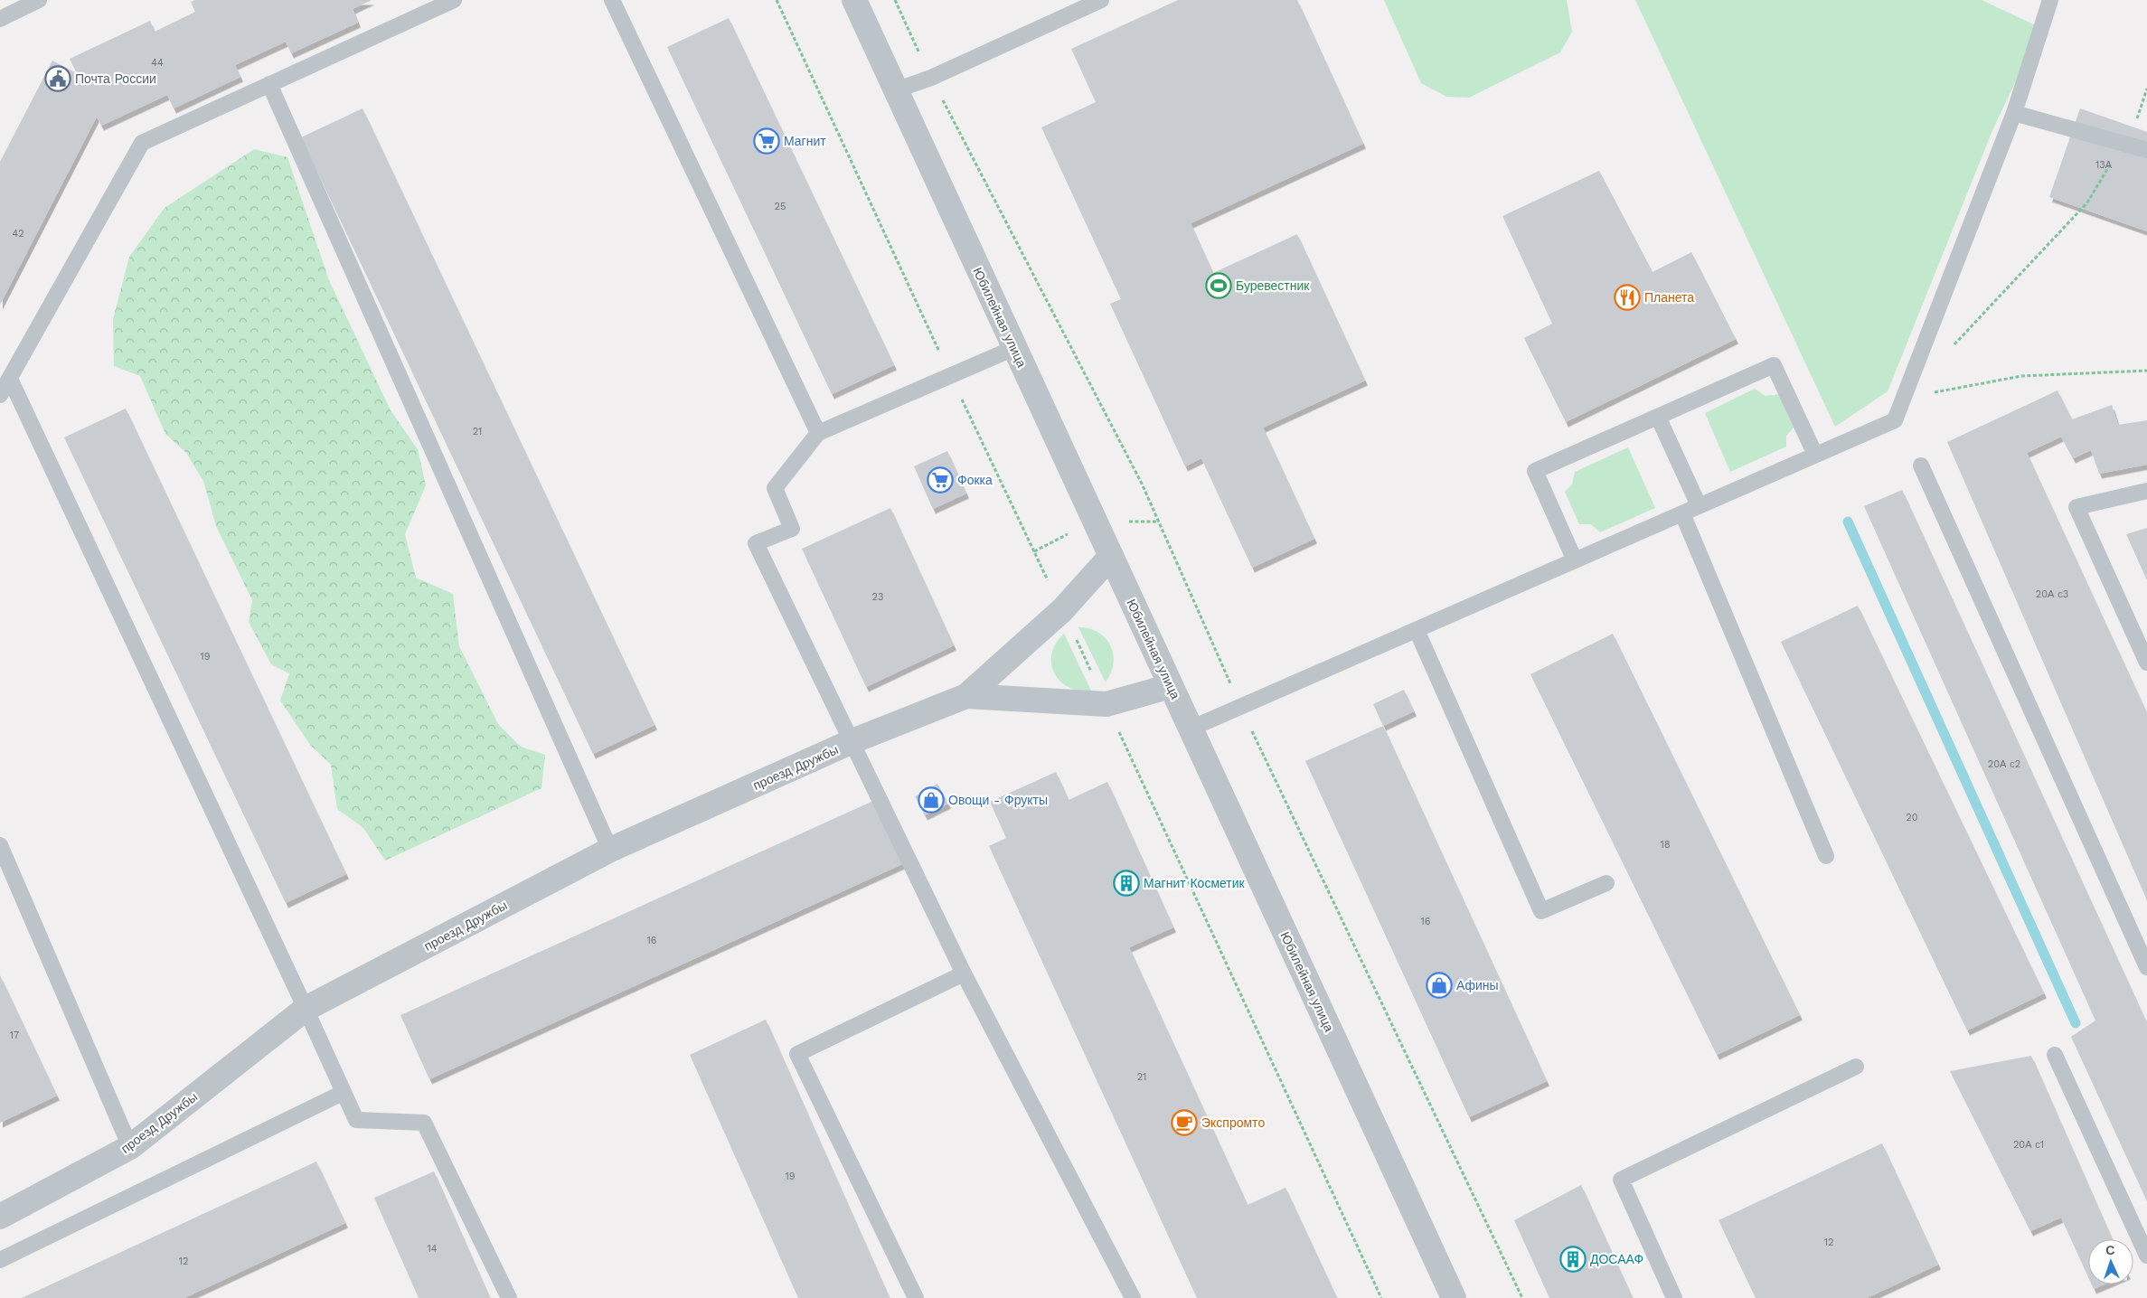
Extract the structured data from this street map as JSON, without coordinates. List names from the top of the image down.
{
  "streets": {
    "street": ["Юбилейная улица", "проезд Дружбы"]
  },
  "crossings": [
    ["Юбилейная улица", "проезд Дружбы"]
  ],
  "places": {
    "public building": ["Почта России"],
    "supermarket": ["Магнит", "Фокка"],
    "sports": ["Буревестник"],
    "restaurant": ["Планета"],
    "shop": ["Овощи - Фрукты", "Афины"],
    "building": ["Магнит Косметик", "ДОСААФ"],
    "cafe": ["Экспромто"]
  },
  "house_numbers": [
    "44",
    "13А",
    "25",
    "42",
    "21",
    "20А с3",
    "23",
    "19",
    "20А с2",
    "20",
    "18",
    "16",
    "16",
    "17",
    "21",
    "20А с1",
    "19",
    "12",
    "14",
    "12"
  ],
  "north": "top"
}
